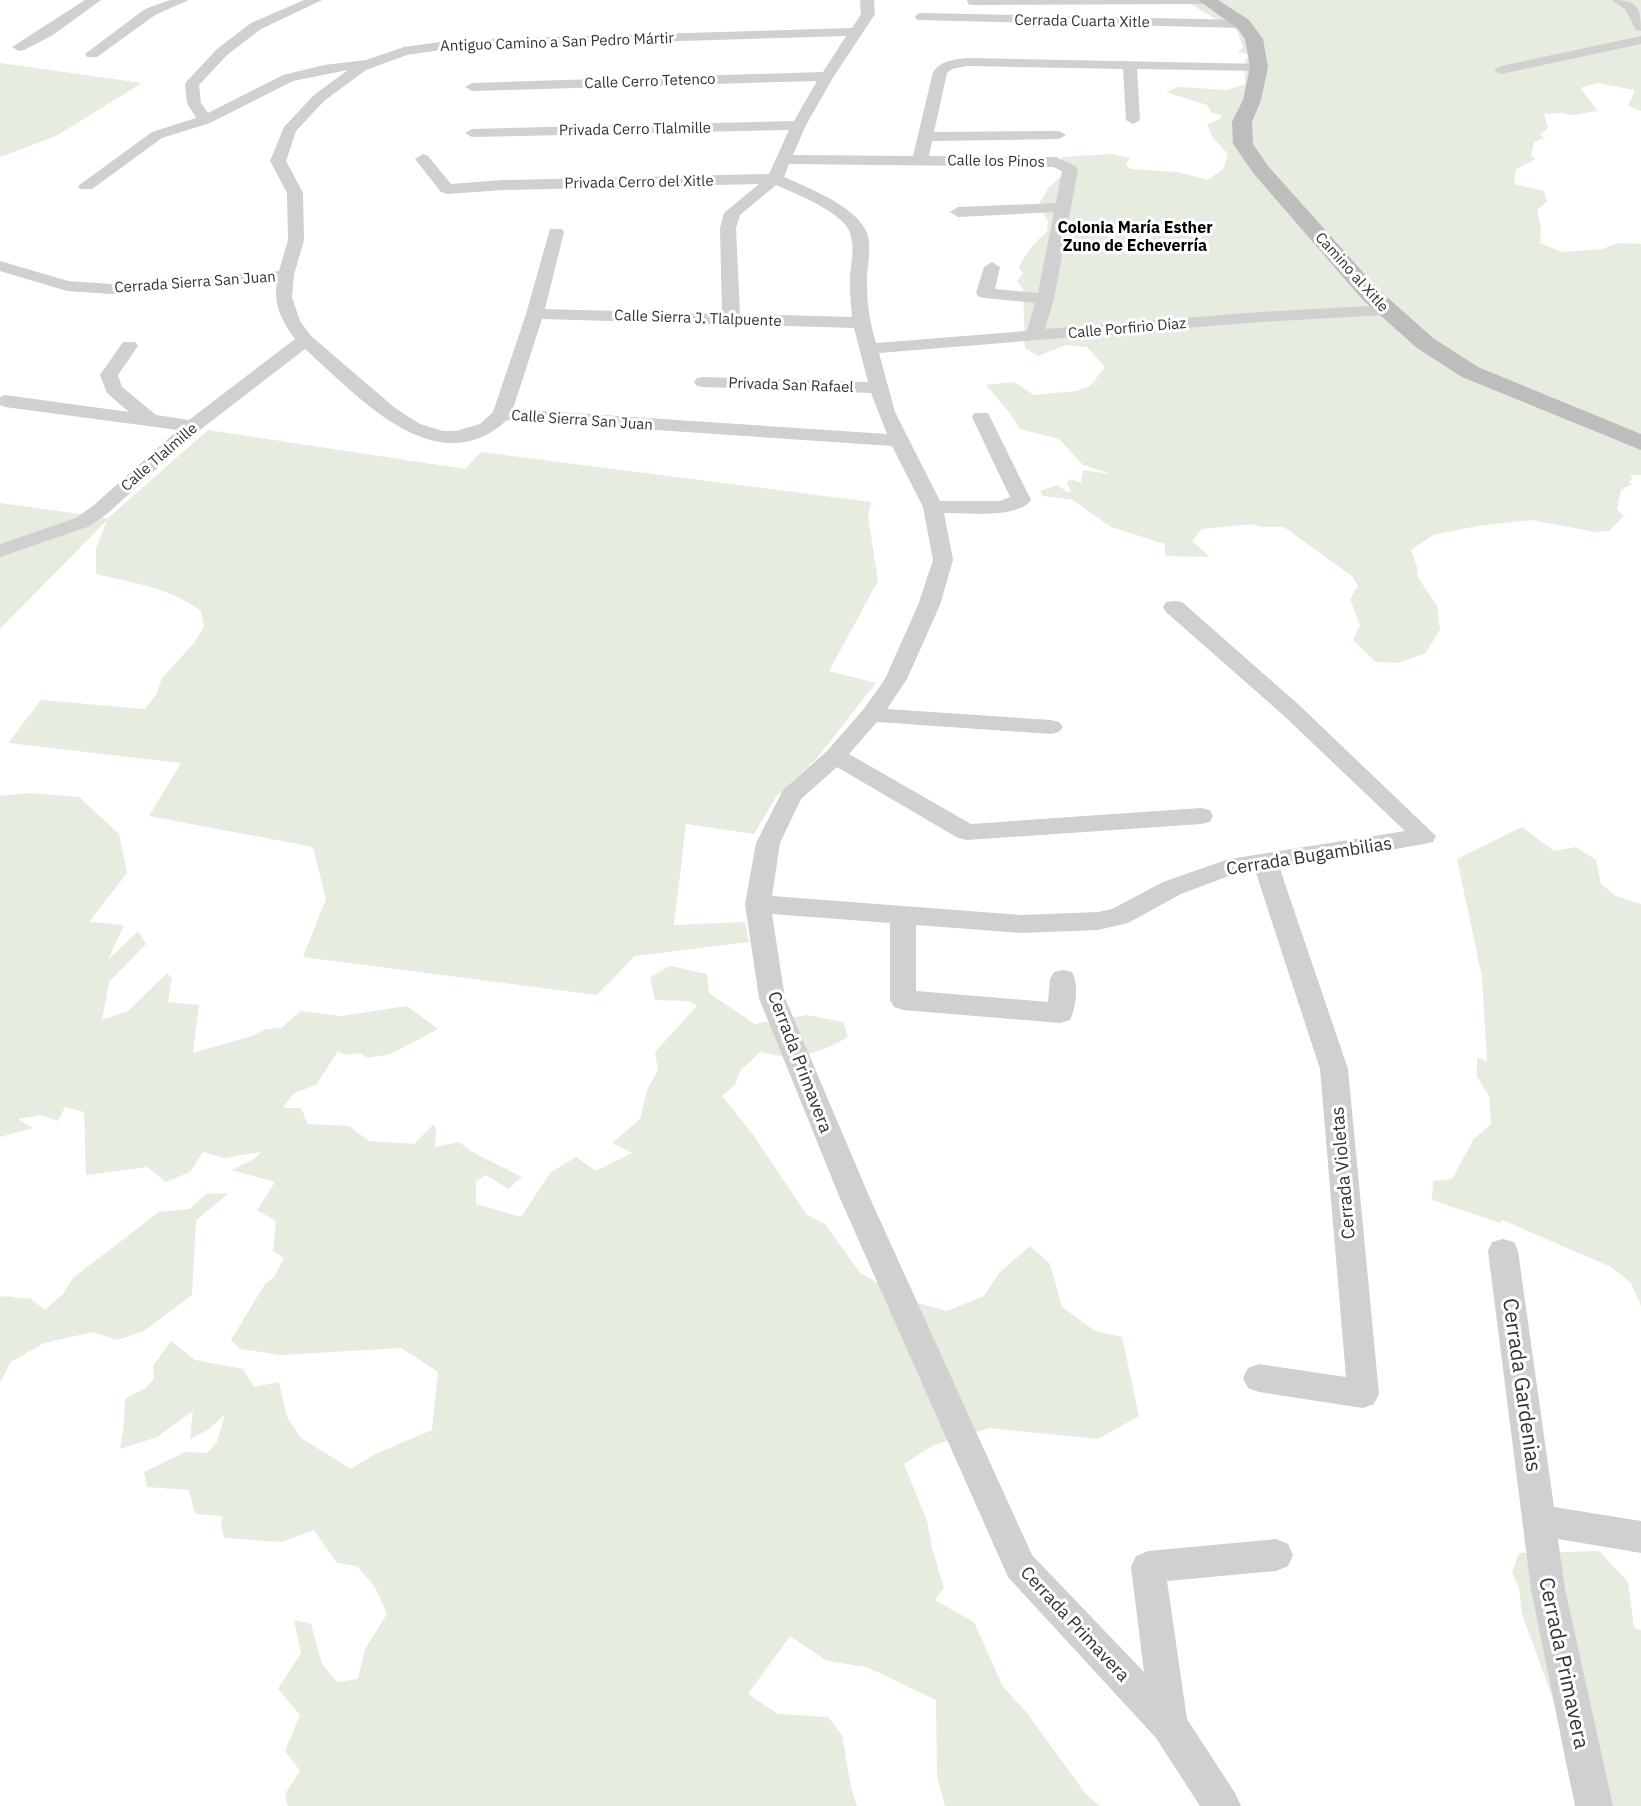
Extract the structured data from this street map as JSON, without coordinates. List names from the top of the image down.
{
  "streets": {
    "street": [
      "Cerrada Cuarta Xitle",
      "Antiguo Camino a San Pedro Mártir",
      "Calle Cerro Tetenco",
      "Privada Cerro Tlalmille",
      "Calle los Pinos",
      "Privada Cerro del Xitle",
      "Camino al Xitle",
      "Cerrada Sierra San Juan",
      "Calle Sierra J. Tlalpuente",
      "Calle Porfirio Díaz",
      "Privada San Rafael",
      "Calle Sierra San Juan",
      "Calle Tlalmille",
      "Cerrada Bugambilias",
      "Cerrada Primavera",
      "Cerrada Violetas",
      "Cerrada Gardenias"
    ]
  },
  "crossings": [
    ["Cerrada Cuarta Xitle", "Camino al Xitle"],
    ["Antiguo Camino a San Pedro Mártir", "Cerrada Sierra San Juan"],
    ["Antiguo Camino a San Pedro Mártir", "Calle Sierra San Juan"],
    ["Antiguo Camino a San Pedro Mártir", "Calle Tlalmille"],
    ["Calle los Pinos", "Calle Porfirio Díaz"],
    ["Privada Cerro del Xitle", "Cerrada Primavera"],
    ["Camino al Xitle", "Calle Porfirio Díaz"],
    ["Calle Sierra J. Tlalpuente", "Cerrada Primavera"],
    ["Calle Porfirio Díaz", "Cerrada Primavera"],
    ["Privada San Rafael", "Cerrada Primavera"],
    ["Calle Sierra San Juan", "Calle Tlalmille"],
    ["Calle Sierra San Juan", "Cerrada Primavera"],
    ["Cerrada Bugambilias", "Cerrada Primavera"],
    ["Cerrada Bugambilias", "Cerrada Violetas"],
    ["Cerrada Primavera", "Cerrada Gardenias"]
  ],
  "districts": ["Colonia María Esther Zuno de Echeverría"]
}
